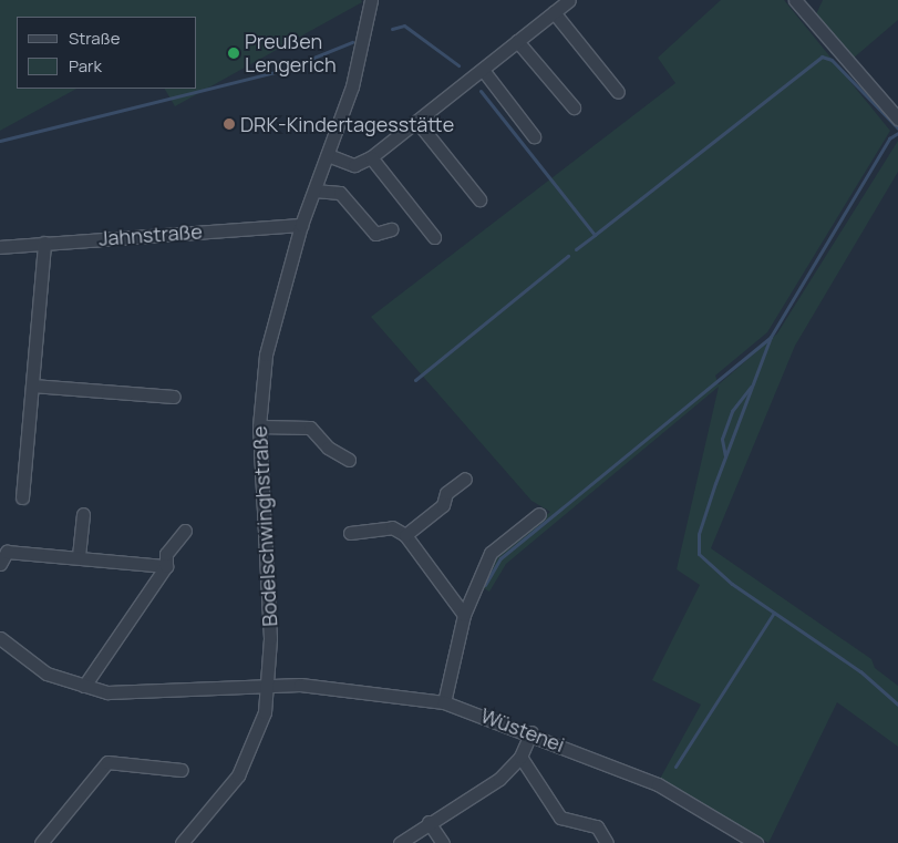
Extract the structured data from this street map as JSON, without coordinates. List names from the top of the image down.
{
  "streets": {
    "street": ["Jahnstraße", "Bodelschwinghstraße", "Wüstenei"]
  },
  "crossings": [
    ["Jahnstraße", "Bodelschwinghstraße"],
    ["Bodelschwinghstraße", "Wüstenei"]
  ],
  "places": ["Preußen Lengerich", "DRK-Kindertagesstätte"],
  "legend": ["Straße", "Park"]
}
